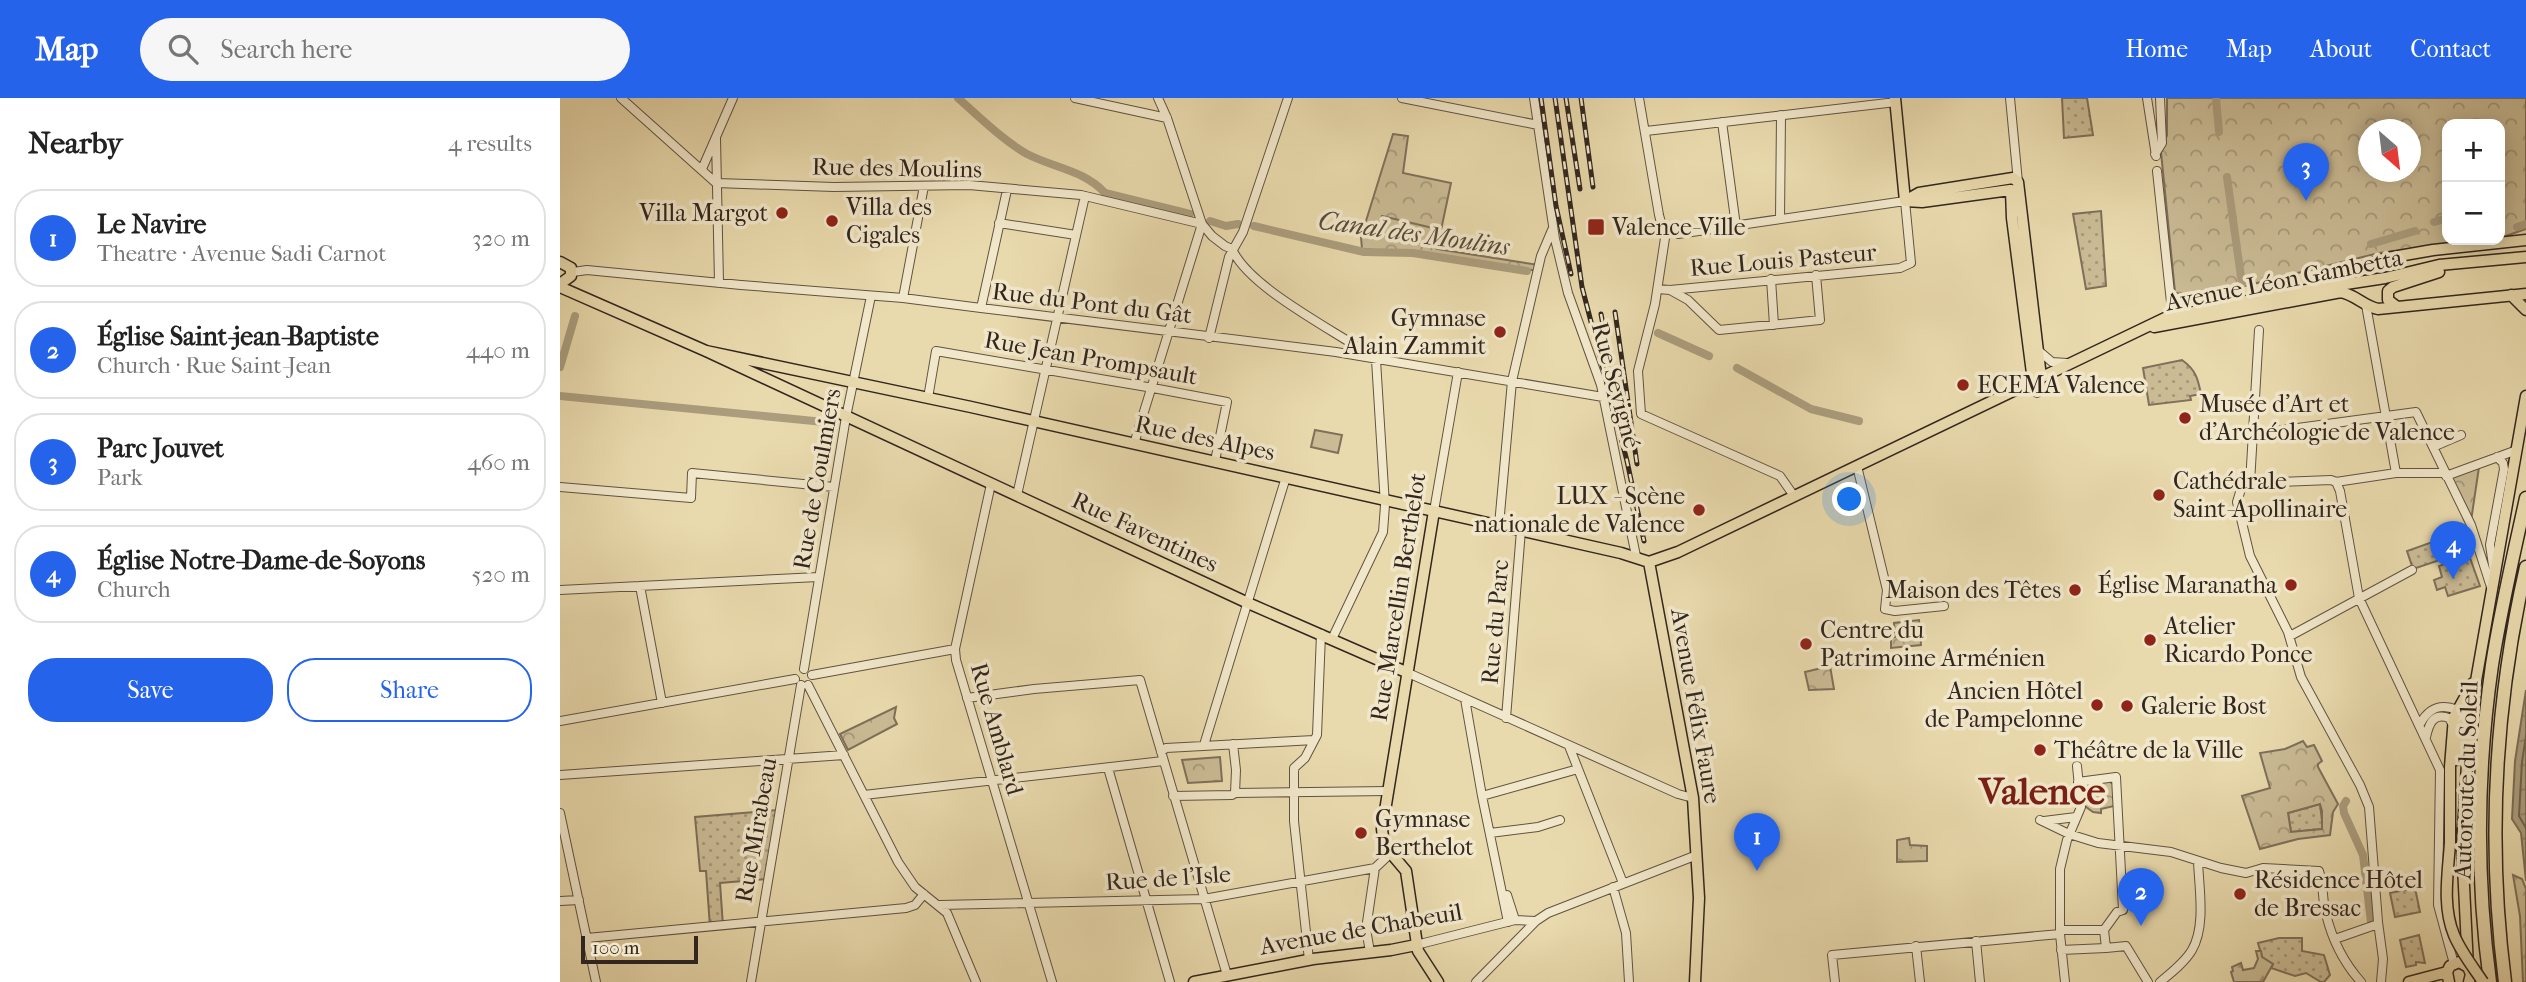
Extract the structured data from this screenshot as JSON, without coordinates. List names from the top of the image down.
{
  "streets": {
    "highway": ["Autoroute du Soleil"],
    "main road": [
      "Avenue Léon Gambetta",
      "Rue des Alpes",
      "Rue Faventines",
      "Rue Marcellin Berthelot",
      "Avenue Félix Faure",
      "Avenue de Chabeuil"
    ],
    "street": [
      "Rue des Moulins",
      "Rue Louis Pasteur",
      "Rue du Pont du Gât",
      "Rue Jean Prompsault",
      "Rue Sevigné",
      "Rue de Coulmiers",
      "Rue du Parc",
      "Rue Amblard",
      "Rue Mirabeau",
      "Rue de l'Isle"
    ]
  },
  "crossings": [
    ["Avenue Léon Gambetta", "Rue des Alpes"],
    ["Avenue Léon Gambetta", "Avenue Félix Faure"],
    ["Rue du Pont du Gât", "Rue Sevigné"],
    ["Rue du Pont du Gât", "Rue de Coulmiers"],
    ["Rue du Pont du Gât", "Rue Marcellin Berthelot"],
    ["Rue Jean Prompsault", "Rue des Alpes"],
    ["Rue Sevigné", "Rue des Alpes"],
    ["Rue des Alpes", "Rue de Coulmiers"],
    ["Rue des Alpes", "Rue Faventines"],
    ["Rue des Alpes", "Rue Marcellin Berthelot"],
    ["Rue des Alpes", "Rue du Parc"],
    ["Rue des Alpes", "Avenue Félix Faure"],
    ["Rue de Coulmiers", "Rue Faventines"],
    ["Rue Faventines", "Rue Marcellin Berthelot"],
    ["Rue Faventines", "Rue du Parc"],
    ["Rue Faventines", "Avenue Félix Faure"],
    ["Rue Faventines", "Rue Amblard"],
    ["Rue Amblard", "Rue de l'Isle"]
  ],
  "districts": ["Valence"],
  "water": ["Canal des Moulins"],
  "places": {
    "other": [
      "Villa Margot",
      "Villa des Cigales",
      "Gymnase Alain Zammit",
      "ECEMA Valence",
      "Musée d'Art et d'Archéologie de Valence",
      "Cathédrale Saint-Apollinaire",
      "LUX - Scène nationale de Valence",
      "Église Maranatha",
      "Maison des Têtes",
      "Atelier Ricardo Ponce",
      "Centre du Patrimoine Arménien",
      "Ancien Hôtel de Pampelonne",
      "Galerie Bost",
      "Théâtre de la Ville",
      "Gymnase Berthelot",
      "Résidence Hôtel de Bressac"
    ],
    "transit": ["Valence-Ville"]
  },
  "scale_bar": "100 m",
  "north": "bottom right",
  "page": {
    "header": "Map",
    "search": "Search here",
    "nav": [
      "Home",
      "Map",
      "About",
      "Contact"
    ],
    "heading": ["Nearby", "4 results"],
    "map_buttons": ["+", "−"],
    "pins": [
      "3",
      "4",
      "1",
      "2"
    ],
    "list": [
      {
        "mark": "1",
        "name": "Le Navire",
        "note": "Theatre · Avenue Sadi Carnot",
        "value": "320 m"
      },
      {
        "mark": "2",
        "name": "Église Saint-jean-Baptiste",
        "note": "Church · Rue Saint-Jean",
        "value": "440 m"
      },
      {
        "mark": "3",
        "name": "Parc Jouvet",
        "note": "Park",
        "value": "460 m"
      },
      {
        "mark": "4",
        "name": "Église Notre-Dame-de-Soyons",
        "note": "Church",
        "value": "520 m"
      }
    ],
    "buttons": ["Save", "Share"],
    "scale": "100 m"
  }
}
